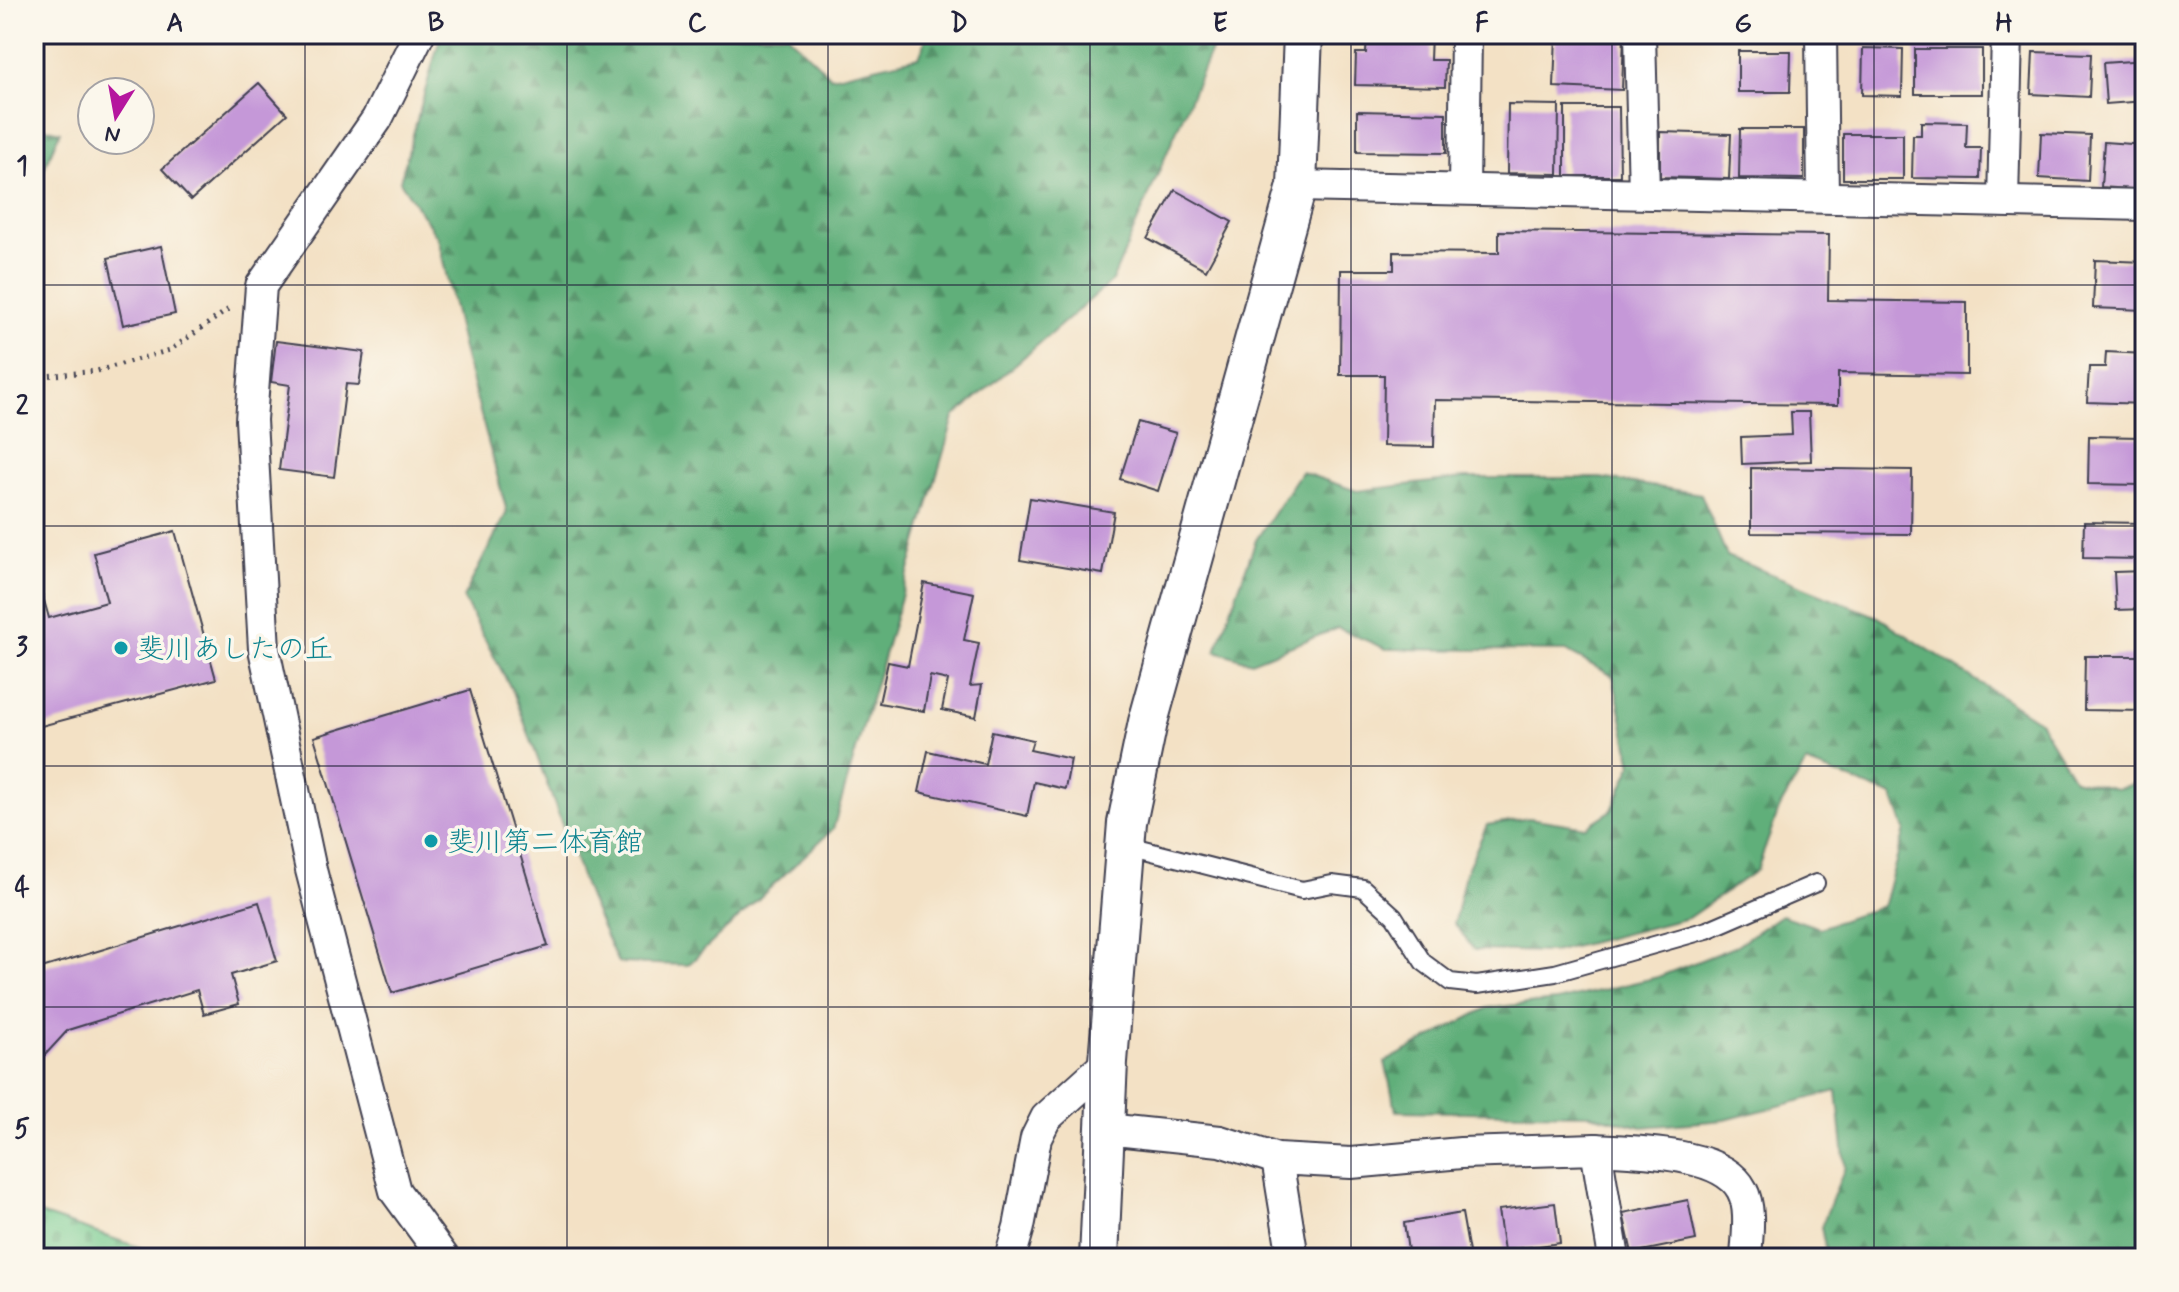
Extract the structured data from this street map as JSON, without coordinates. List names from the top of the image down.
{
  "places": ["斐川あしたの丘", "斐川第二体育館"],
  "north": "bottom",
  "grid": {
    "columns": [
      "A",
      "B",
      "C",
      "D",
      "E",
      "F",
      "G",
      "H"
    ],
    "rows": [
      "1",
      "2",
      "3",
      "4",
      "5"
    ]
  }
}
